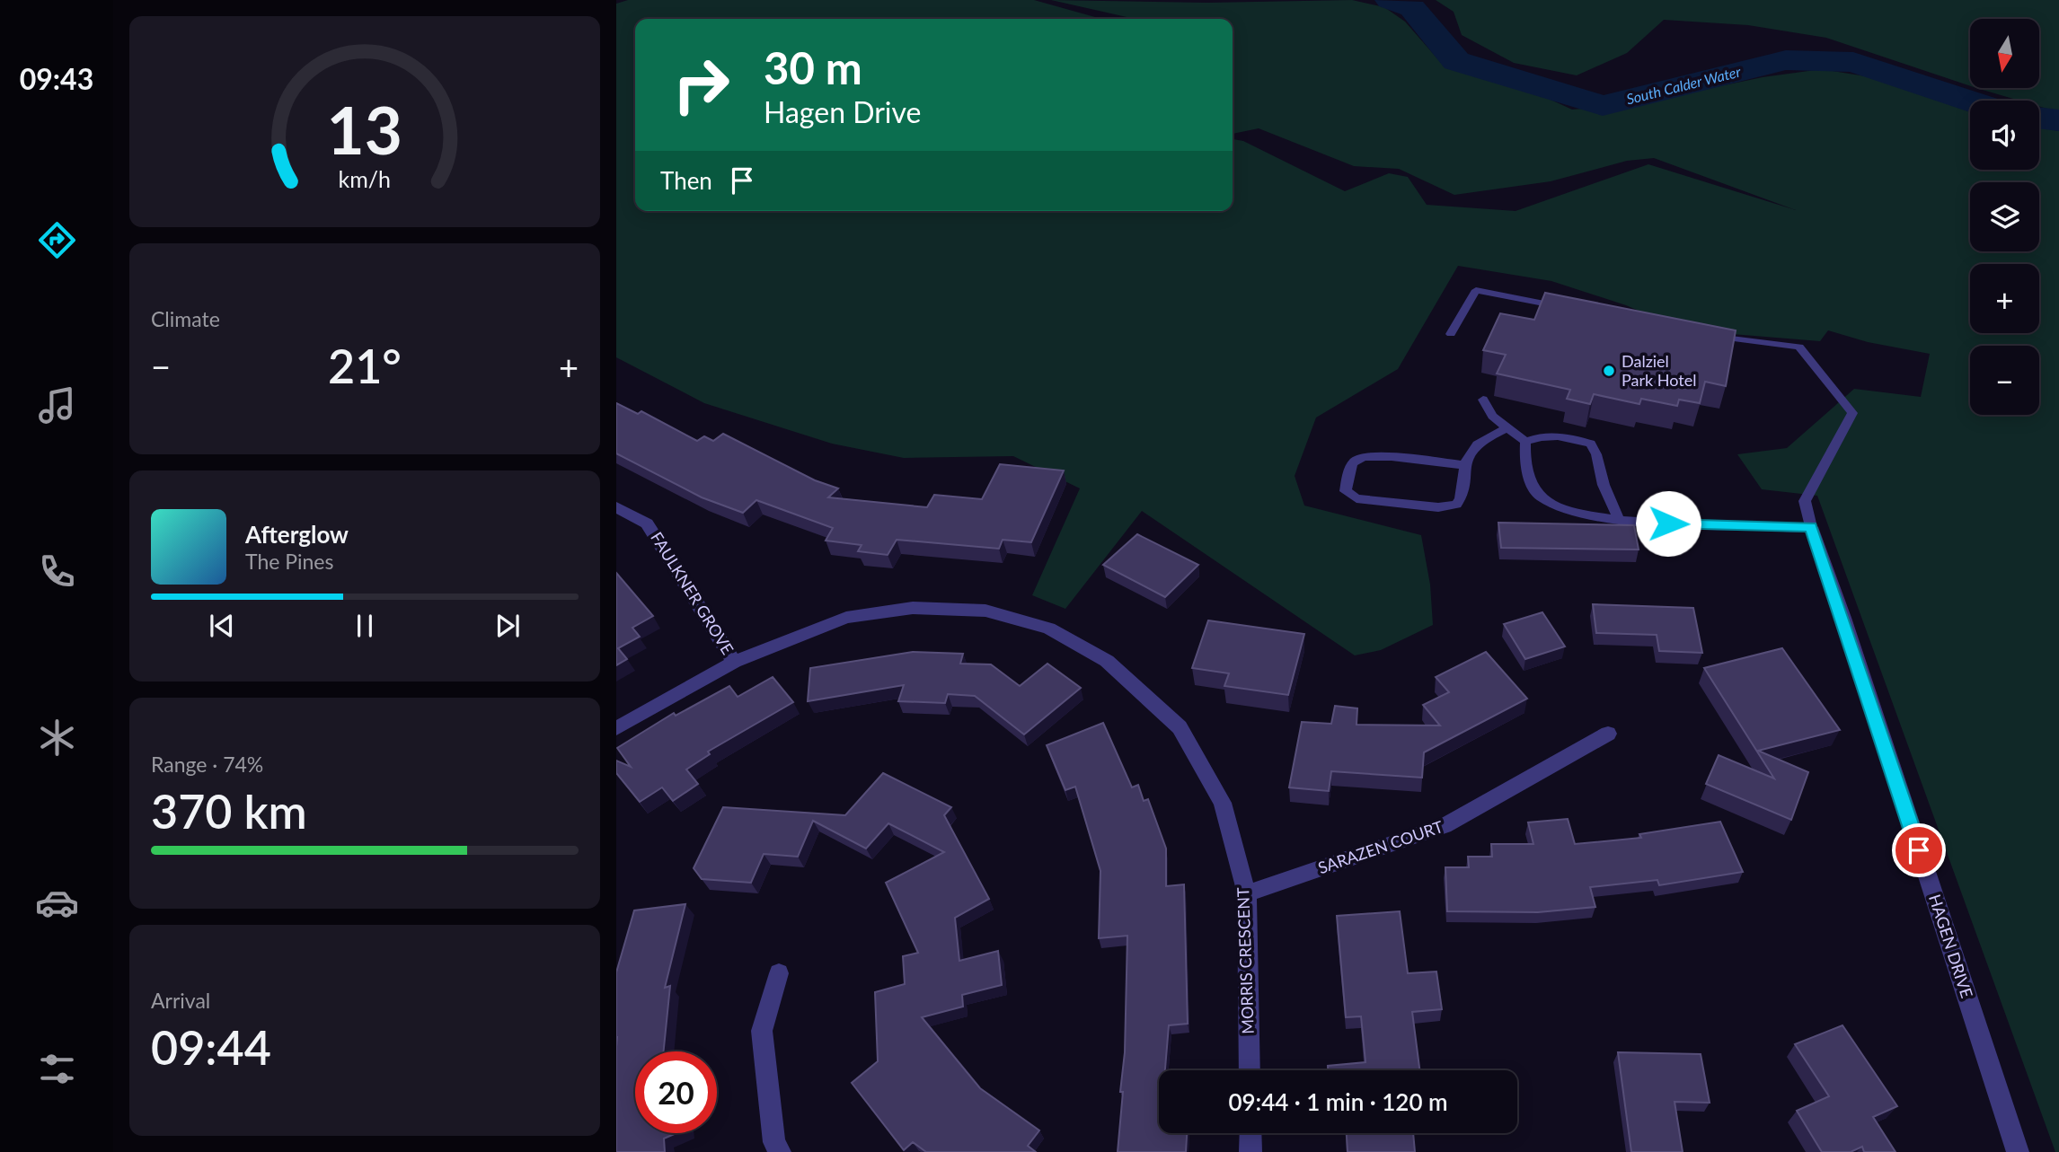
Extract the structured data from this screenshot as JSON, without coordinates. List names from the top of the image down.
{
  "streets": {
    "street": [
      "FAULKNER GROVE",
      "SARAZEN COURT",
      "HAGEN DRIVE",
      "MORRIS CRESCENT"
    ]
  },
  "crossings": [
    ["FAULKNER GROVE", "MORRIS CRESCENT"],
    ["SARAZEN COURT", "MORRIS CRESCENT"]
  ],
  "water": ["South Calder Water"],
  "places": ["Dalziel Park Hotel"],
  "north": "bottom",
  "page": {
    "tabs": "09:43",
    "map_buttons": ["+", "−"],
    "turn": ["30 m", "Hagen Drive"],
    "then": "Then",
    "tile": [
      "Climate",
      ["Range · 74%", "370 km"],
      ["Arrival", "09:44"]
    ],
    "heat": ["−", "21°", "+"],
    "song": ["Afterglow", "The Pines"],
    "limit": "20",
    "trip": "09:44 · 1 min · 120 m",
    "gauge": ["13", "km/h"]
  }
}
